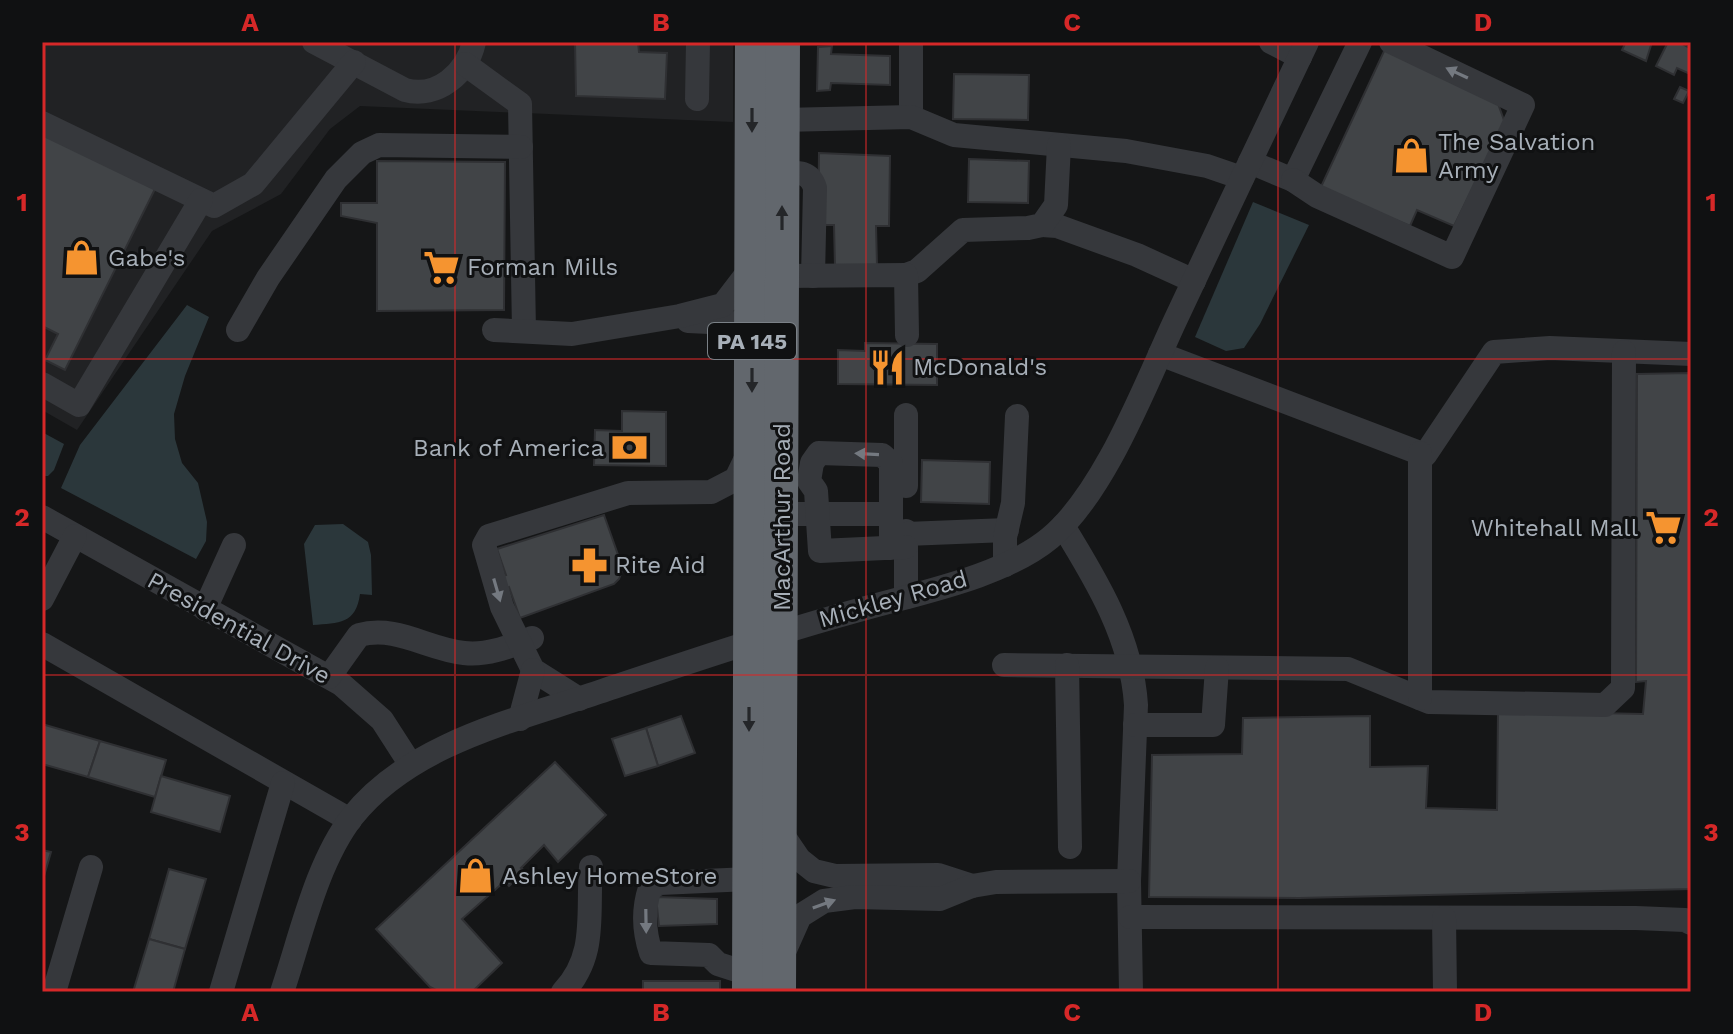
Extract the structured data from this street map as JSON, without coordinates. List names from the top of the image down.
{
  "streets": {
    "highway": ["PA 145", "MacArthur Road"],
    "street": ["Mickley Road", "Presidential Drive"]
  },
  "crossings": [
    ["MacArthur Road", "Mickley Road"],
    ["Mickley Road", "Presidential Drive"]
  ],
  "places": {
    "shop": ["The Salvation Army", "Gabe's", "Ashley HomeStore"],
    "supermarket": ["Forman Mills", "Whitehall Mall"],
    "restaurant": ["McDonald's"],
    "bank": ["Bank of America"],
    "pharmacy": ["Rite Aid"]
  },
  "grid": {
    "columns": [
      "A",
      "B",
      "C",
      "D"
    ],
    "rows": ["1", "2", "3"]
  }
}
